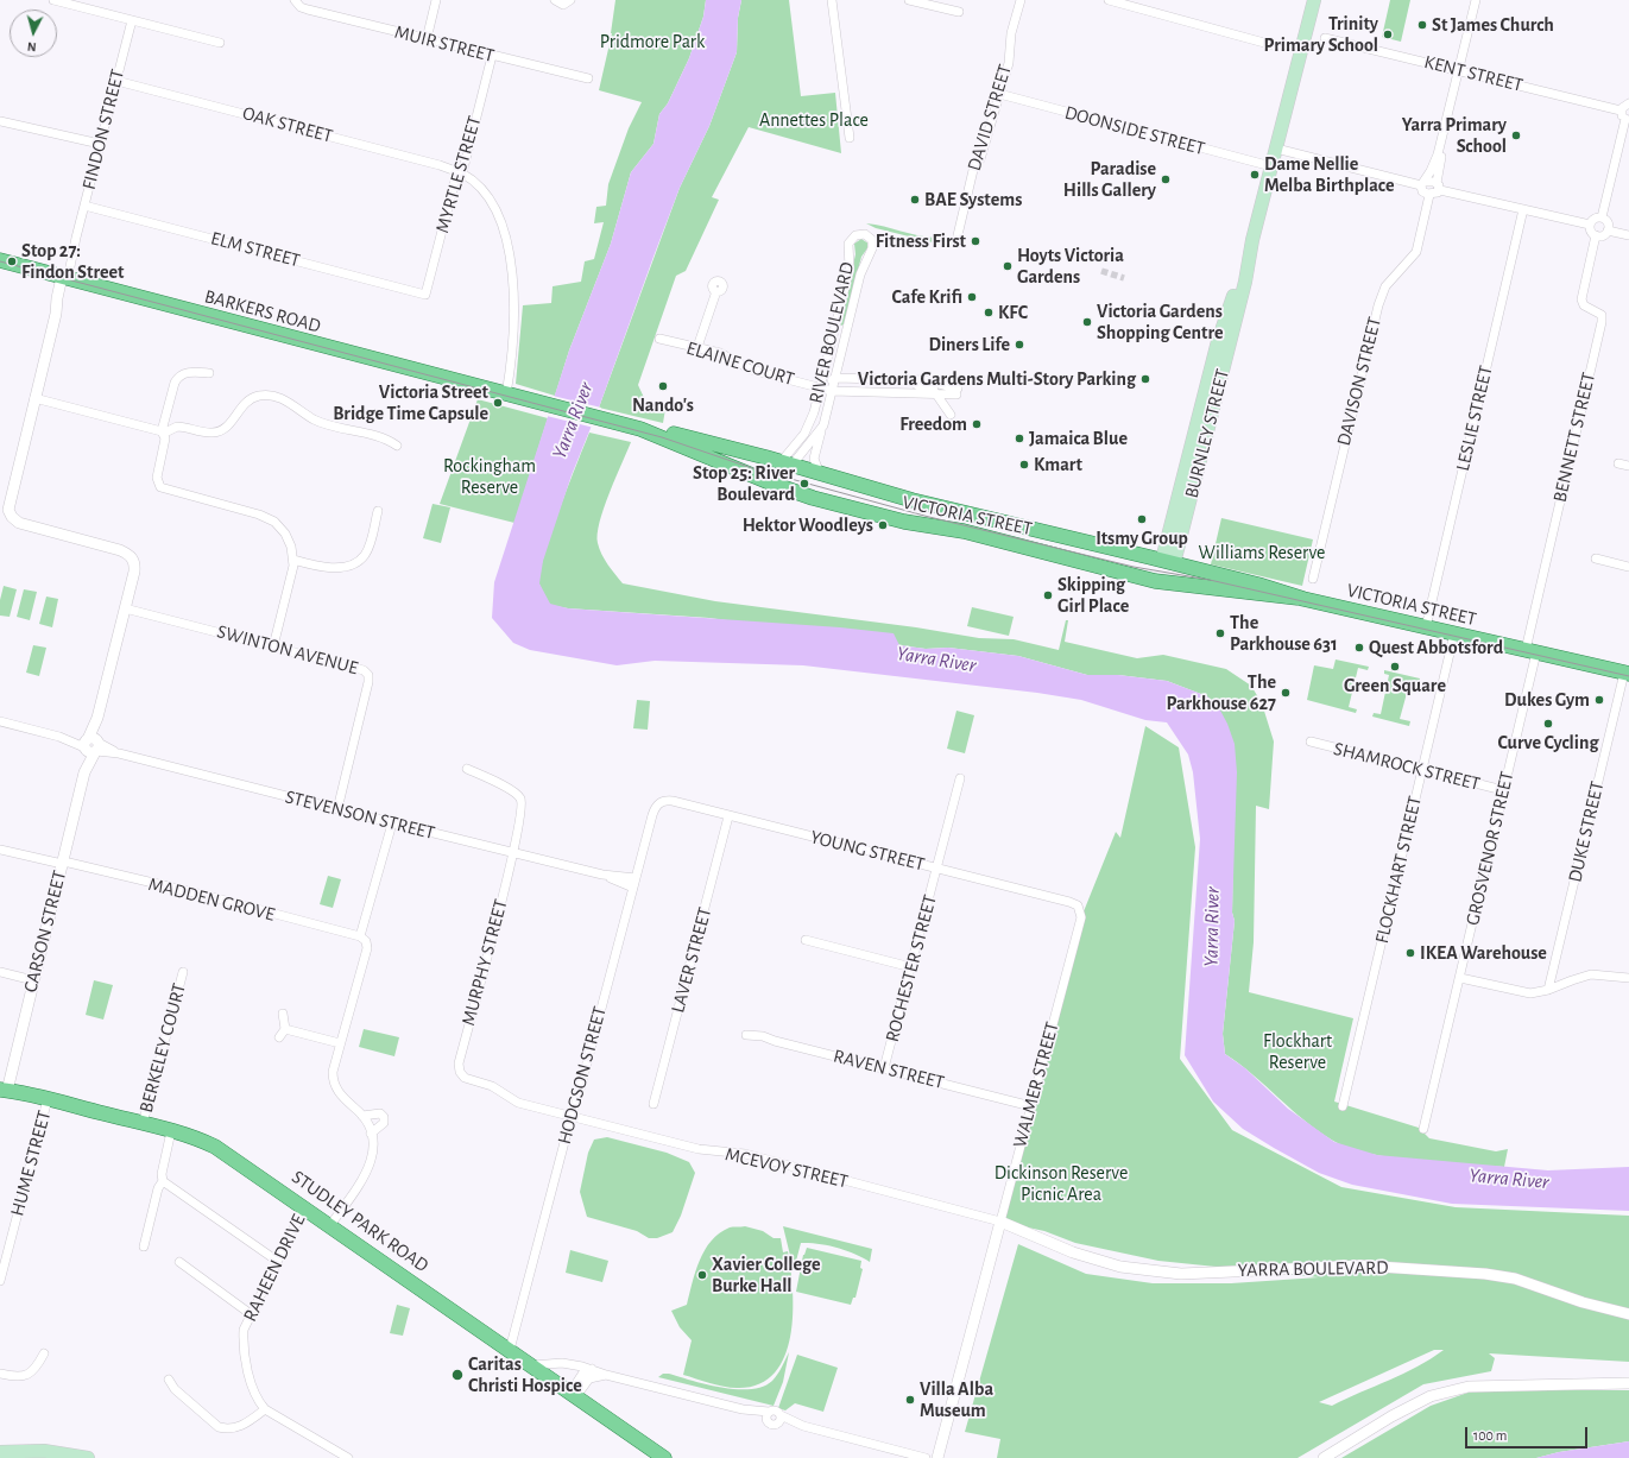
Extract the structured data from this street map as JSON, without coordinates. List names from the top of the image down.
{
  "streets": {
    "main road": [
      "BARKERS ROAD",
      "BURNLEY STREET",
      "VICTORIA STREET",
      "STUDLEY PARK ROAD"
    ],
    "street": [
      "MUIR STREET",
      "KENT STREET",
      "DAVID STREET",
      "OAK STREET",
      "FINDON STREET",
      "DOONSIDE STREET",
      "MYRTLE STREET",
      "ELM STREET",
      "RIVER BOULEVARD",
      "ELAINE COURT",
      "DAVISON STREET",
      "LESLIE STREET",
      "BENNETT STREET",
      "SWINTON AVENUE",
      "SHAMROCK STREET",
      "STEVENSON STREET",
      "DUKE STREET",
      "GROSVENOR STREET",
      "YOUNG STREET",
      "FLOCKHART STREET",
      "MADDEN GROVE",
      "CARSON STREET",
      "LAVER STREET",
      "MURPHY STREET",
      "ROCHESTER STREET",
      "BERKELEY COURT",
      "RAVEN STREET",
      "HODGSON STREET",
      "WALMER STREET",
      "HUME STREET",
      "MCEVOY STREET",
      "RAHEEN DRIVE",
      "YARRA BOULEVARD"
    ]
  },
  "crossings": [
    ["MUIR STREET", "MYRTLE STREET"],
    ["DAVID STREET", "DOONSIDE STREET"],
    ["OAK STREET", "FINDON STREET"],
    ["OAK STREET", "MYRTLE STREET"],
    ["FINDON STREET", "ELM STREET"],
    ["FINDON STREET", "BARKERS ROAD"],
    ["DOONSIDE STREET", "BURNLEY STREET"],
    ["MYRTLE STREET", "ELM STREET"],
    ["BARKERS ROAD", "VICTORIA STREET"],
    ["RIVER BOULEVARD", "ELAINE COURT"],
    ["RIVER BOULEVARD", "VICTORIA STREET"],
    ["LESLIE STREET", "VICTORIA STREET"],
    ["BURNLEY STREET", "VICTORIA STREET"],
    ["BENNETT STREET", "VICTORIA STREET"],
    ["BENNETT STREET", "GROSVENOR STREET"],
    ["VICTORIA STREET", "DUKE STREET"],
    ["VICTORIA STREET", "GROSVENOR STREET"],
    ["VICTORIA STREET", "FLOCKHART STREET"],
    ["SWINTON AVENUE", "STEVENSON STREET"],
    ["SWINTON AVENUE", "CARSON STREET"],
    ["SHAMROCK STREET", "GROSVENOR STREET"],
    ["SHAMROCK STREET", "FLOCKHART STREET"],
    ["STEVENSON STREET", "CARSON STREET"],
    ["STEVENSON STREET", "MURPHY STREET"],
    ["STEVENSON STREET", "HODGSON STREET"],
    ["YOUNG STREET", "LAVER STREET"],
    ["YOUNG STREET", "ROCHESTER STREET"],
    ["YOUNG STREET", "HODGSON STREET"],
    ["YOUNG STREET", "WALMER STREET"],
    ["MADDEN GROVE", "CARSON STREET"],
    ["CARSON STREET", "STUDLEY PARK ROAD"],
    ["MURPHY STREET", "MCEVOY STREET"],
    ["ROCHESTER STREET", "RAVEN STREET"],
    ["BERKELEY COURT", "STUDLEY PARK ROAD"],
    ["RAVEN STREET", "WALMER STREET"],
    ["HODGSON STREET", "MCEVOY STREET"],
    ["HODGSON STREET", "STUDLEY PARK ROAD"],
    ["WALMER STREET", "MCEVOY STREET"],
    ["WALMER STREET", "YARRA BOULEVARD"],
    ["HUME STREET", "STUDLEY PARK ROAD"],
    ["MCEVOY STREET", "YARRA BOULEVARD"],
    ["STUDLEY PARK ROAD", "RAHEEN DRIVE"]
  ],
  "water": ["Yarra River"],
  "parks": [
    "Pridmore Park",
    "Annettes Place",
    "Rockingham Reserve",
    "Williams Reserve",
    "Flockhart Reserve",
    "Dickinson Reserve Picnic Area"
  ],
  "places": [
    "St James Church",
    "Trinity Primary School",
    "Yarra Primary School",
    "Dame Nellie Melba Birthplace",
    "Paradise Hills Gallery",
    "BAE Systems",
    "Fitness First",
    "Stop 27: Findon Street",
    "Hoyts Victoria Gardens",
    "Cafe Krifi",
    "KFC",
    "Victoria Gardens Shopping Centre",
    "Diners Life",
    "Victoria Gardens Multi-Story Parking",
    "Nando's",
    "Victoria Street Bridge Time Capsule",
    "Freedom",
    "Jamaica Blue",
    "Kmart",
    "Stop 25: River Boulevard",
    "Itsmy Group",
    "Hektor Woodleys",
    "Skipping Girl Place",
    "The Parkhouse 631",
    "Quest Abbotsford",
    "Green Square",
    "The Parkhouse 627",
    "Dukes Gym",
    "Curve Cycling",
    "IKEA Warehouse",
    "Xavier College Burke Hall",
    "Caritas Christi Hospice",
    "Villa Alba Museum"
  ],
  "scale_bar": "100 m",
  "north": "bottom"
}
